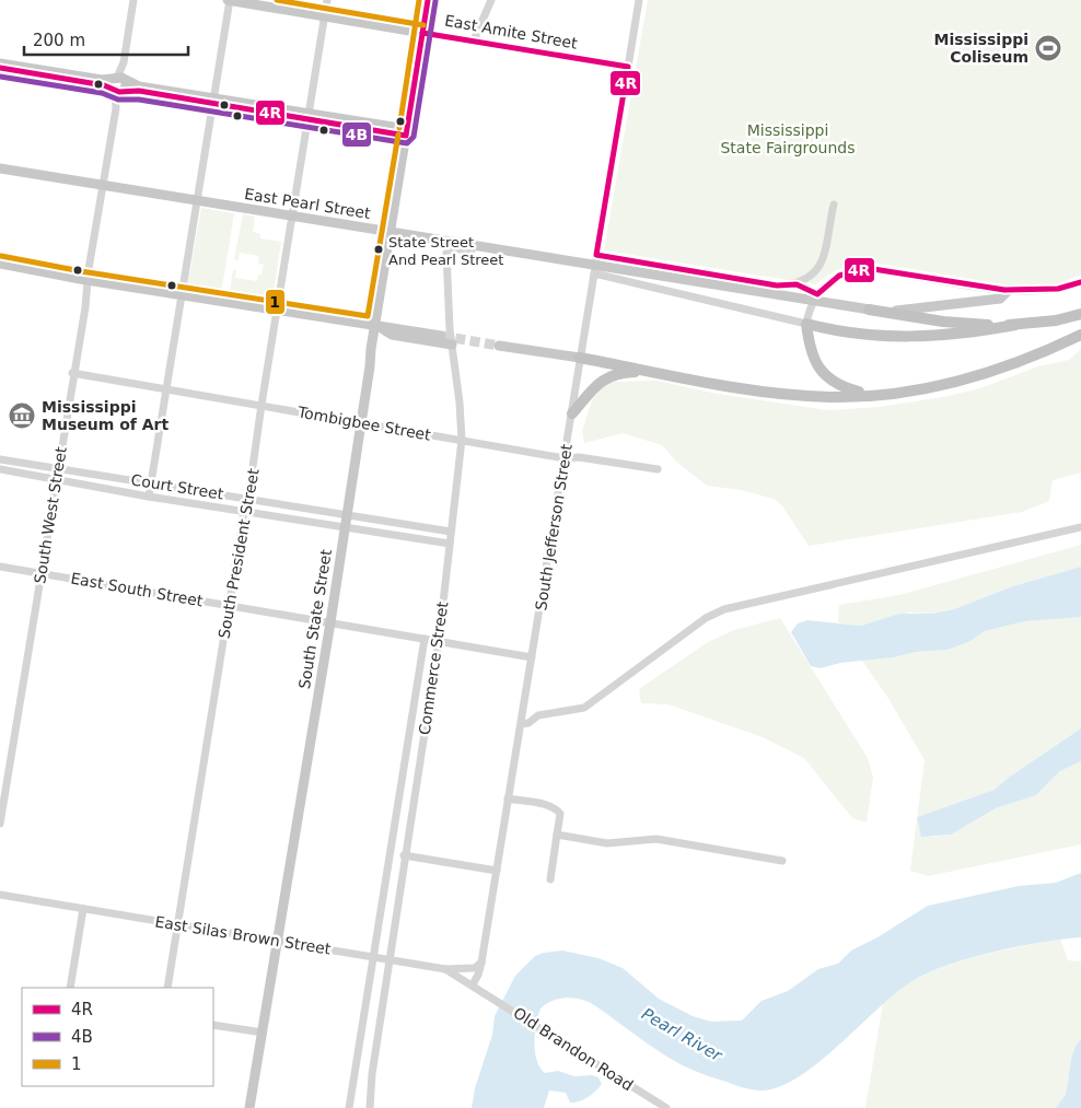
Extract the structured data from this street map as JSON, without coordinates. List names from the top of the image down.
{
  "streets": {
    "main road": ["East Amite Street", "East Pearl Street", "South State Street"],
    "street": [
      "Tombigbee Street",
      "Court Street",
      "South West Street",
      "South Jefferson Street",
      "South President Street",
      "East South Street",
      "Commerce Street",
      "East Silas Brown Street",
      "Old Brandon Road"
    ]
  },
  "crossings": [
    ["East Amite Street", "South Jefferson Street"],
    ["East Amite Street", "South President Street"],
    ["East Amite Street", "South State Street"],
    ["East Pearl Street", "South West Street"],
    ["East Pearl Street", "South President Street"],
    ["East Pearl Street", "South State Street"],
    ["Tombigbee Street", "South West Street"],
    ["Tombigbee Street", "South Jefferson Street"],
    ["Tombigbee Street", "South President Street"],
    ["Tombigbee Street", "South State Street"],
    ["Tombigbee Street", "Commerce Street"],
    ["Court Street", "South West Street"],
    ["Court Street", "South President Street"],
    ["Court Street", "South State Street"],
    ["Court Street", "Commerce Street"],
    ["South West Street", "East South Street"],
    ["South Jefferson Street", "East South Street"],
    ["South Jefferson Street", "East Silas Brown Street"],
    ["South Jefferson Street", "Old Brandon Road"],
    ["South President Street", "East South Street"],
    ["South President Street", "East Silas Brown Street"],
    ["East South Street", "South State Street"],
    ["East South Street", "Commerce Street"],
    ["South State Street", "East Silas Brown Street"],
    ["Commerce Street", "East Silas Brown Street"],
    ["East Silas Brown Street", "Old Brandon Road"]
  ],
  "water": ["Pearl River"],
  "parks": ["Mississippi State Fairgrounds"],
  "places": {
    "sports": ["Mississippi Coliseum"],
    "other": ["State Street And Pearl Street"],
    "museum": ["Mississippi Museum of Art"]
  },
  "lines": ["transit line 4R", "transit line 1", "transit line 4B"],
  "legend": ["4R", "4B", "1"],
  "scale_bar": "200 m"
}
